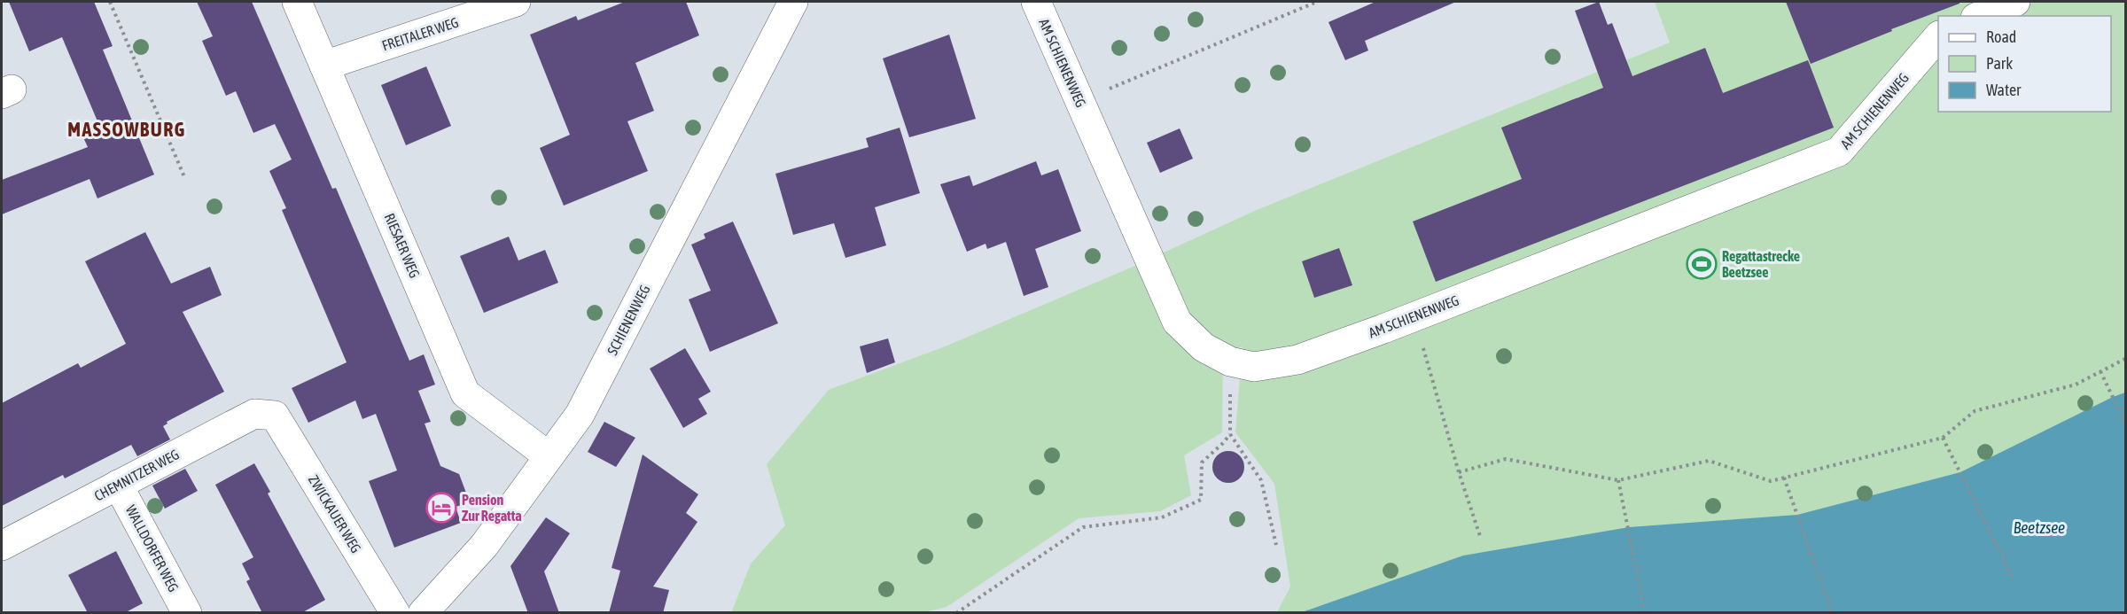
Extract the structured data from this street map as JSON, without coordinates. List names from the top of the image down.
{
  "streets": {
    "street": [
      "FREITALER WEG",
      "AM SCHIENENWEG",
      "RIESAER WEG",
      "SCHIENENWEG",
      "CHEMNITZER WEG",
      "ZWICKAUER WEG",
      "WALLDORFER WEG"
    ]
  },
  "crossings": [
    ["FREITALER WEG", "RIESAER WEG"],
    ["RIESAER WEG", "SCHIENENWEG"],
    ["CHEMNITZER WEG", "ZWICKAUER WEG"],
    ["CHEMNITZER WEG", "WALLDORFER WEG"]
  ],
  "districts": ["MASSOWBURG"],
  "water": ["Beetzsee"],
  "places": {
    "sports": ["Regattastrecke Beetzsee"],
    "hotel": ["Pension Zur Regatta"]
  },
  "legend": ["Road", "Park", "Water"]
}
